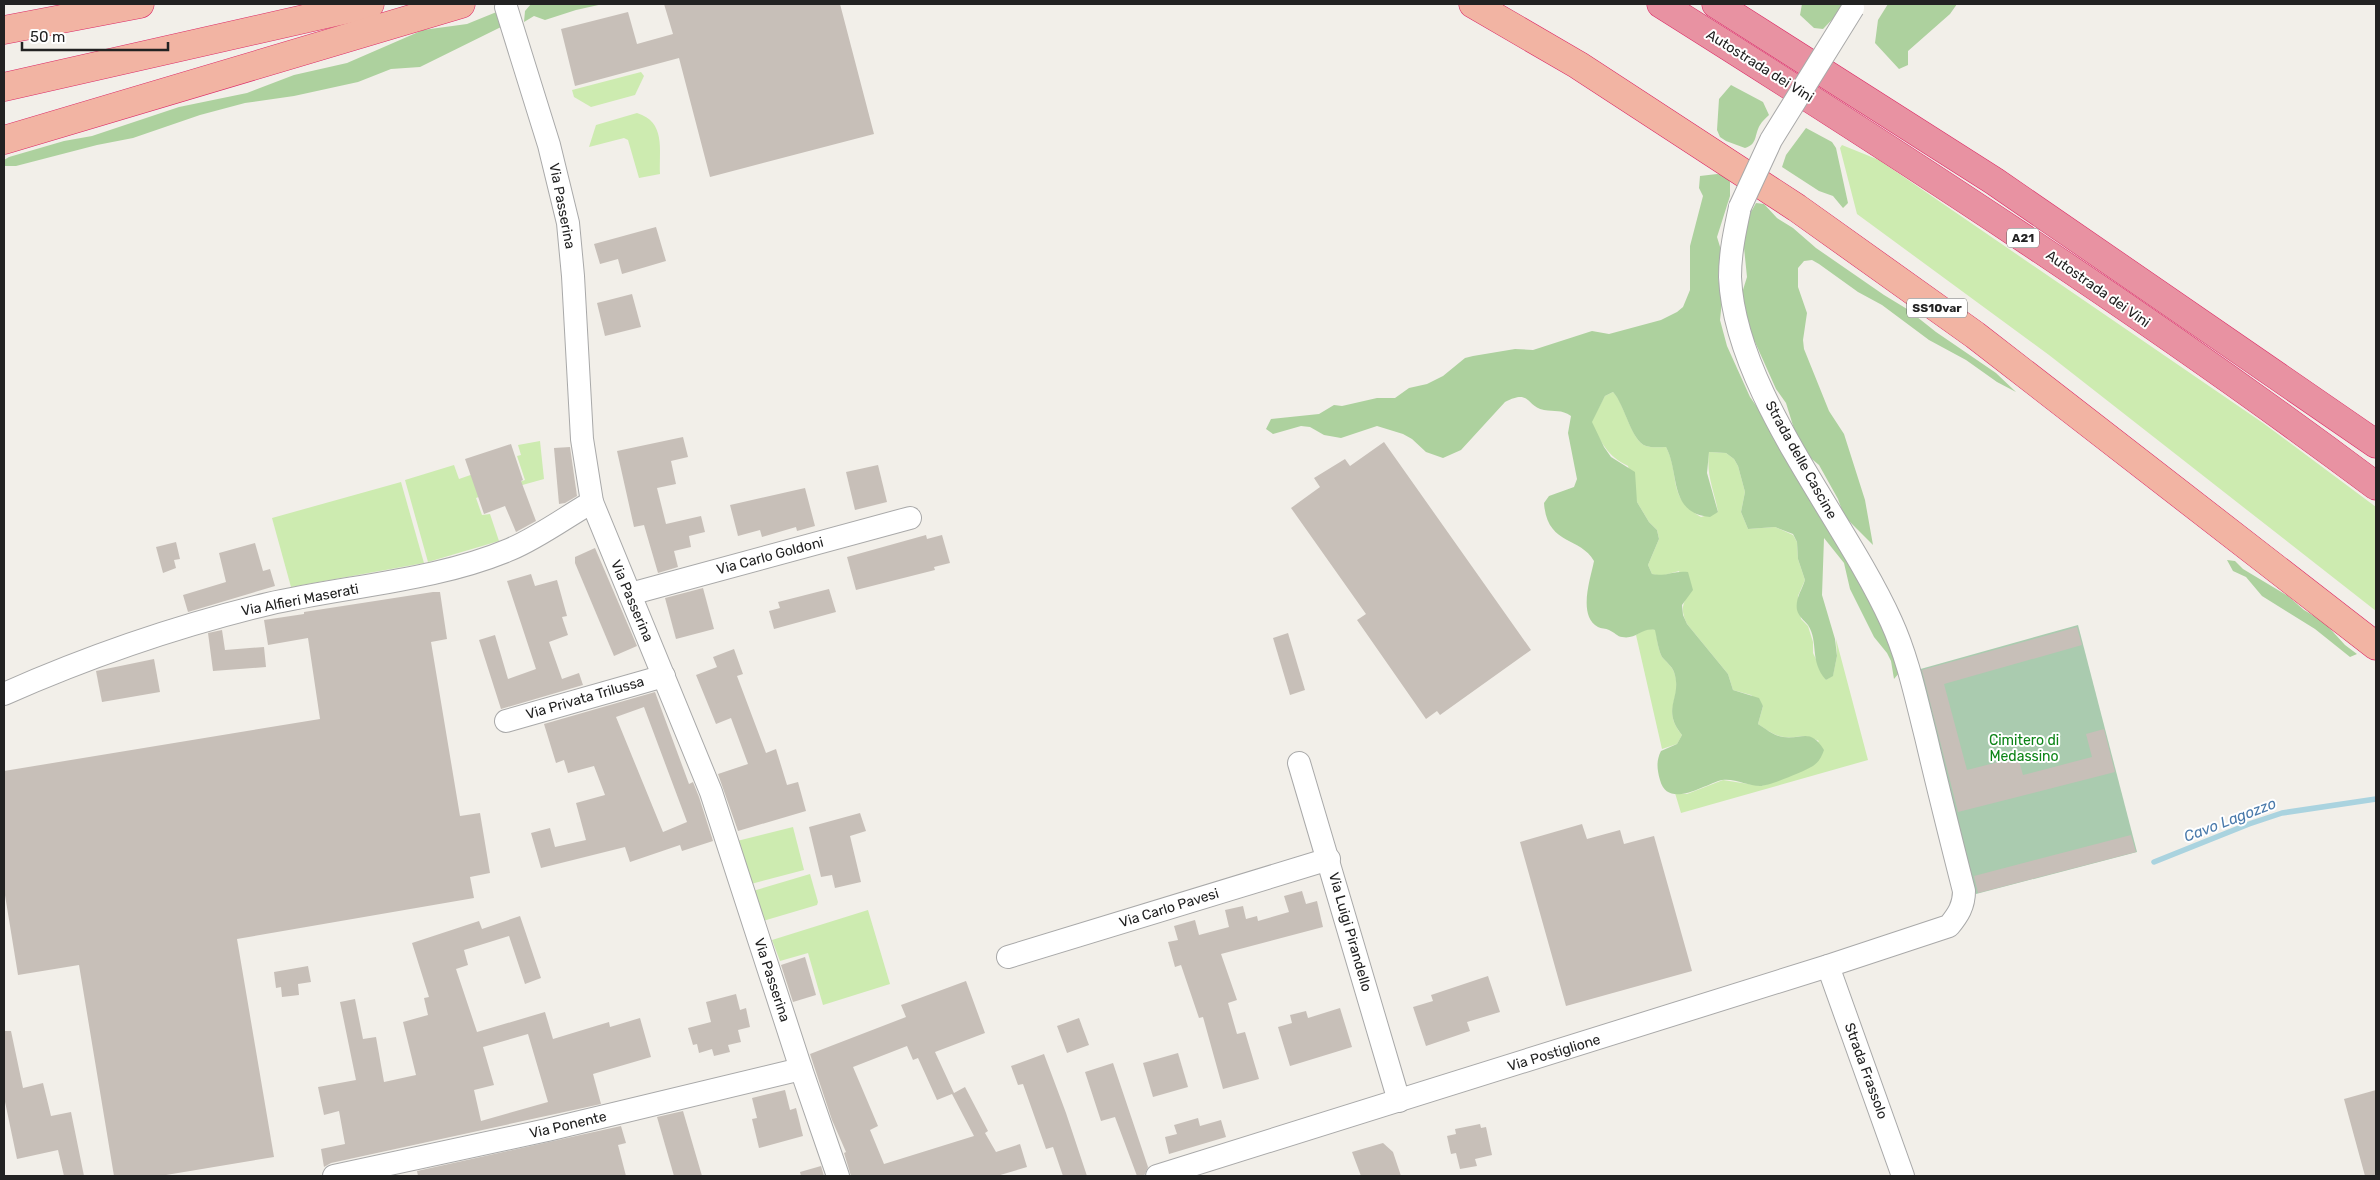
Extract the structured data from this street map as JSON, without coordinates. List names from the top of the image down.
{
  "streets": {
    "highway": ["Autostrada dei Vini", "A21", "SS10var"],
    "street": [
      "Via Passerina",
      "Strada delle Cascine",
      "Via Carlo Goldoni",
      "Via Alfieri Maserati",
      "Via Privata Trilussa",
      "Via Carlo Pavesi",
      "Via Luigi Pirandello",
      "Via Postiglione",
      "Strada Frassolo",
      "Via Ponente"
    ]
  },
  "crossings": [
    ["Via Passerina", "Via Carlo Goldoni"],
    ["Via Passerina", "Via Alfieri Maserati"],
    ["Via Passerina", "Via Privata Trilussa"],
    ["Via Passerina", "Via Ponente"],
    ["Strada delle Cascine", "Via Postiglione"],
    ["Via Carlo Pavesi", "Via Luigi Pirandello"],
    ["Via Luigi Pirandello", "Via Postiglione"],
    ["Via Postiglione", "Strada Frassolo"]
  ],
  "water": ["Cavo Lagozzo"],
  "parks": ["Cimitero di Medassino"],
  "scale_bar": "50 m"
}
